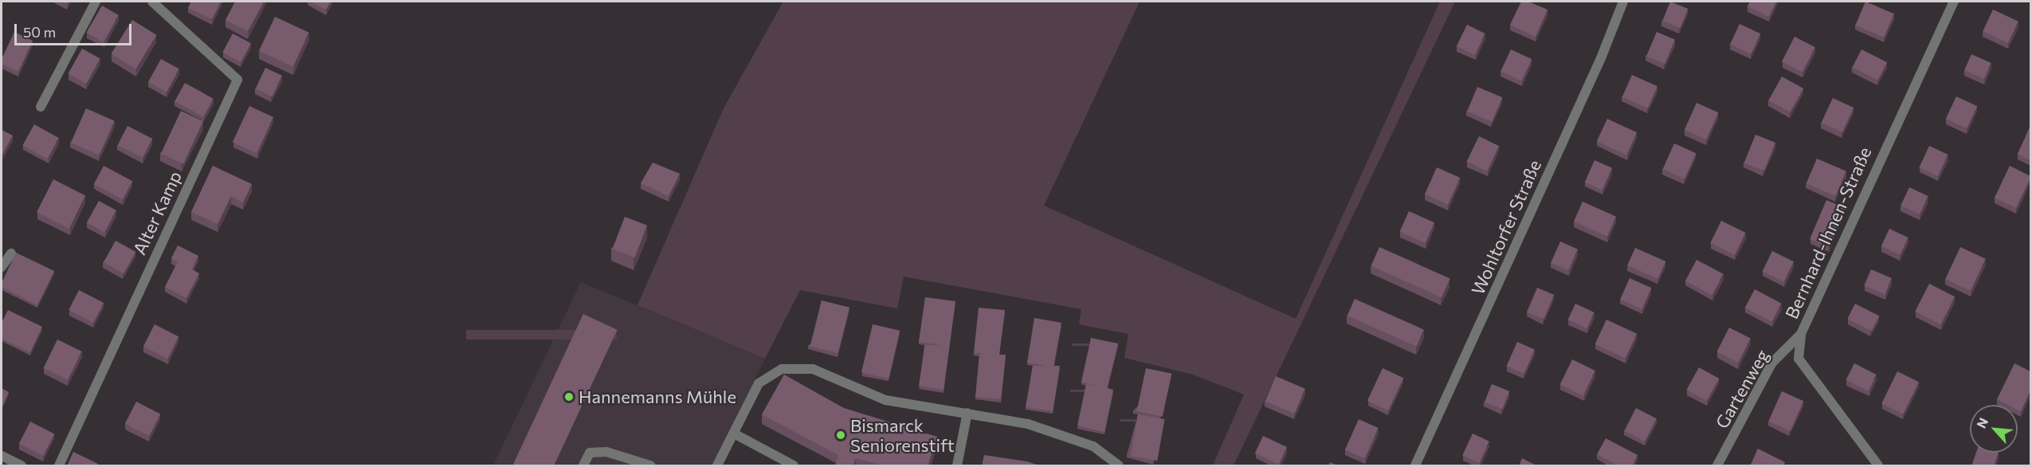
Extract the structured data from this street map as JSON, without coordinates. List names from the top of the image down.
{
  "streets": {
    "street": [
      "Alter Kamp",
      "Wohltorfer Straße",
      "Bernhard-Ihnen-Straße",
      "Gartenweg"
    ]
  },
  "crossings": [
    ["Bernhard-Ihnen-Straße", "Gartenweg"]
  ],
  "places": ["Hannemanns Mühle", "Bismarck Seniorenstift"],
  "scale_bar": "50 m",
  "north": "top left"
}
